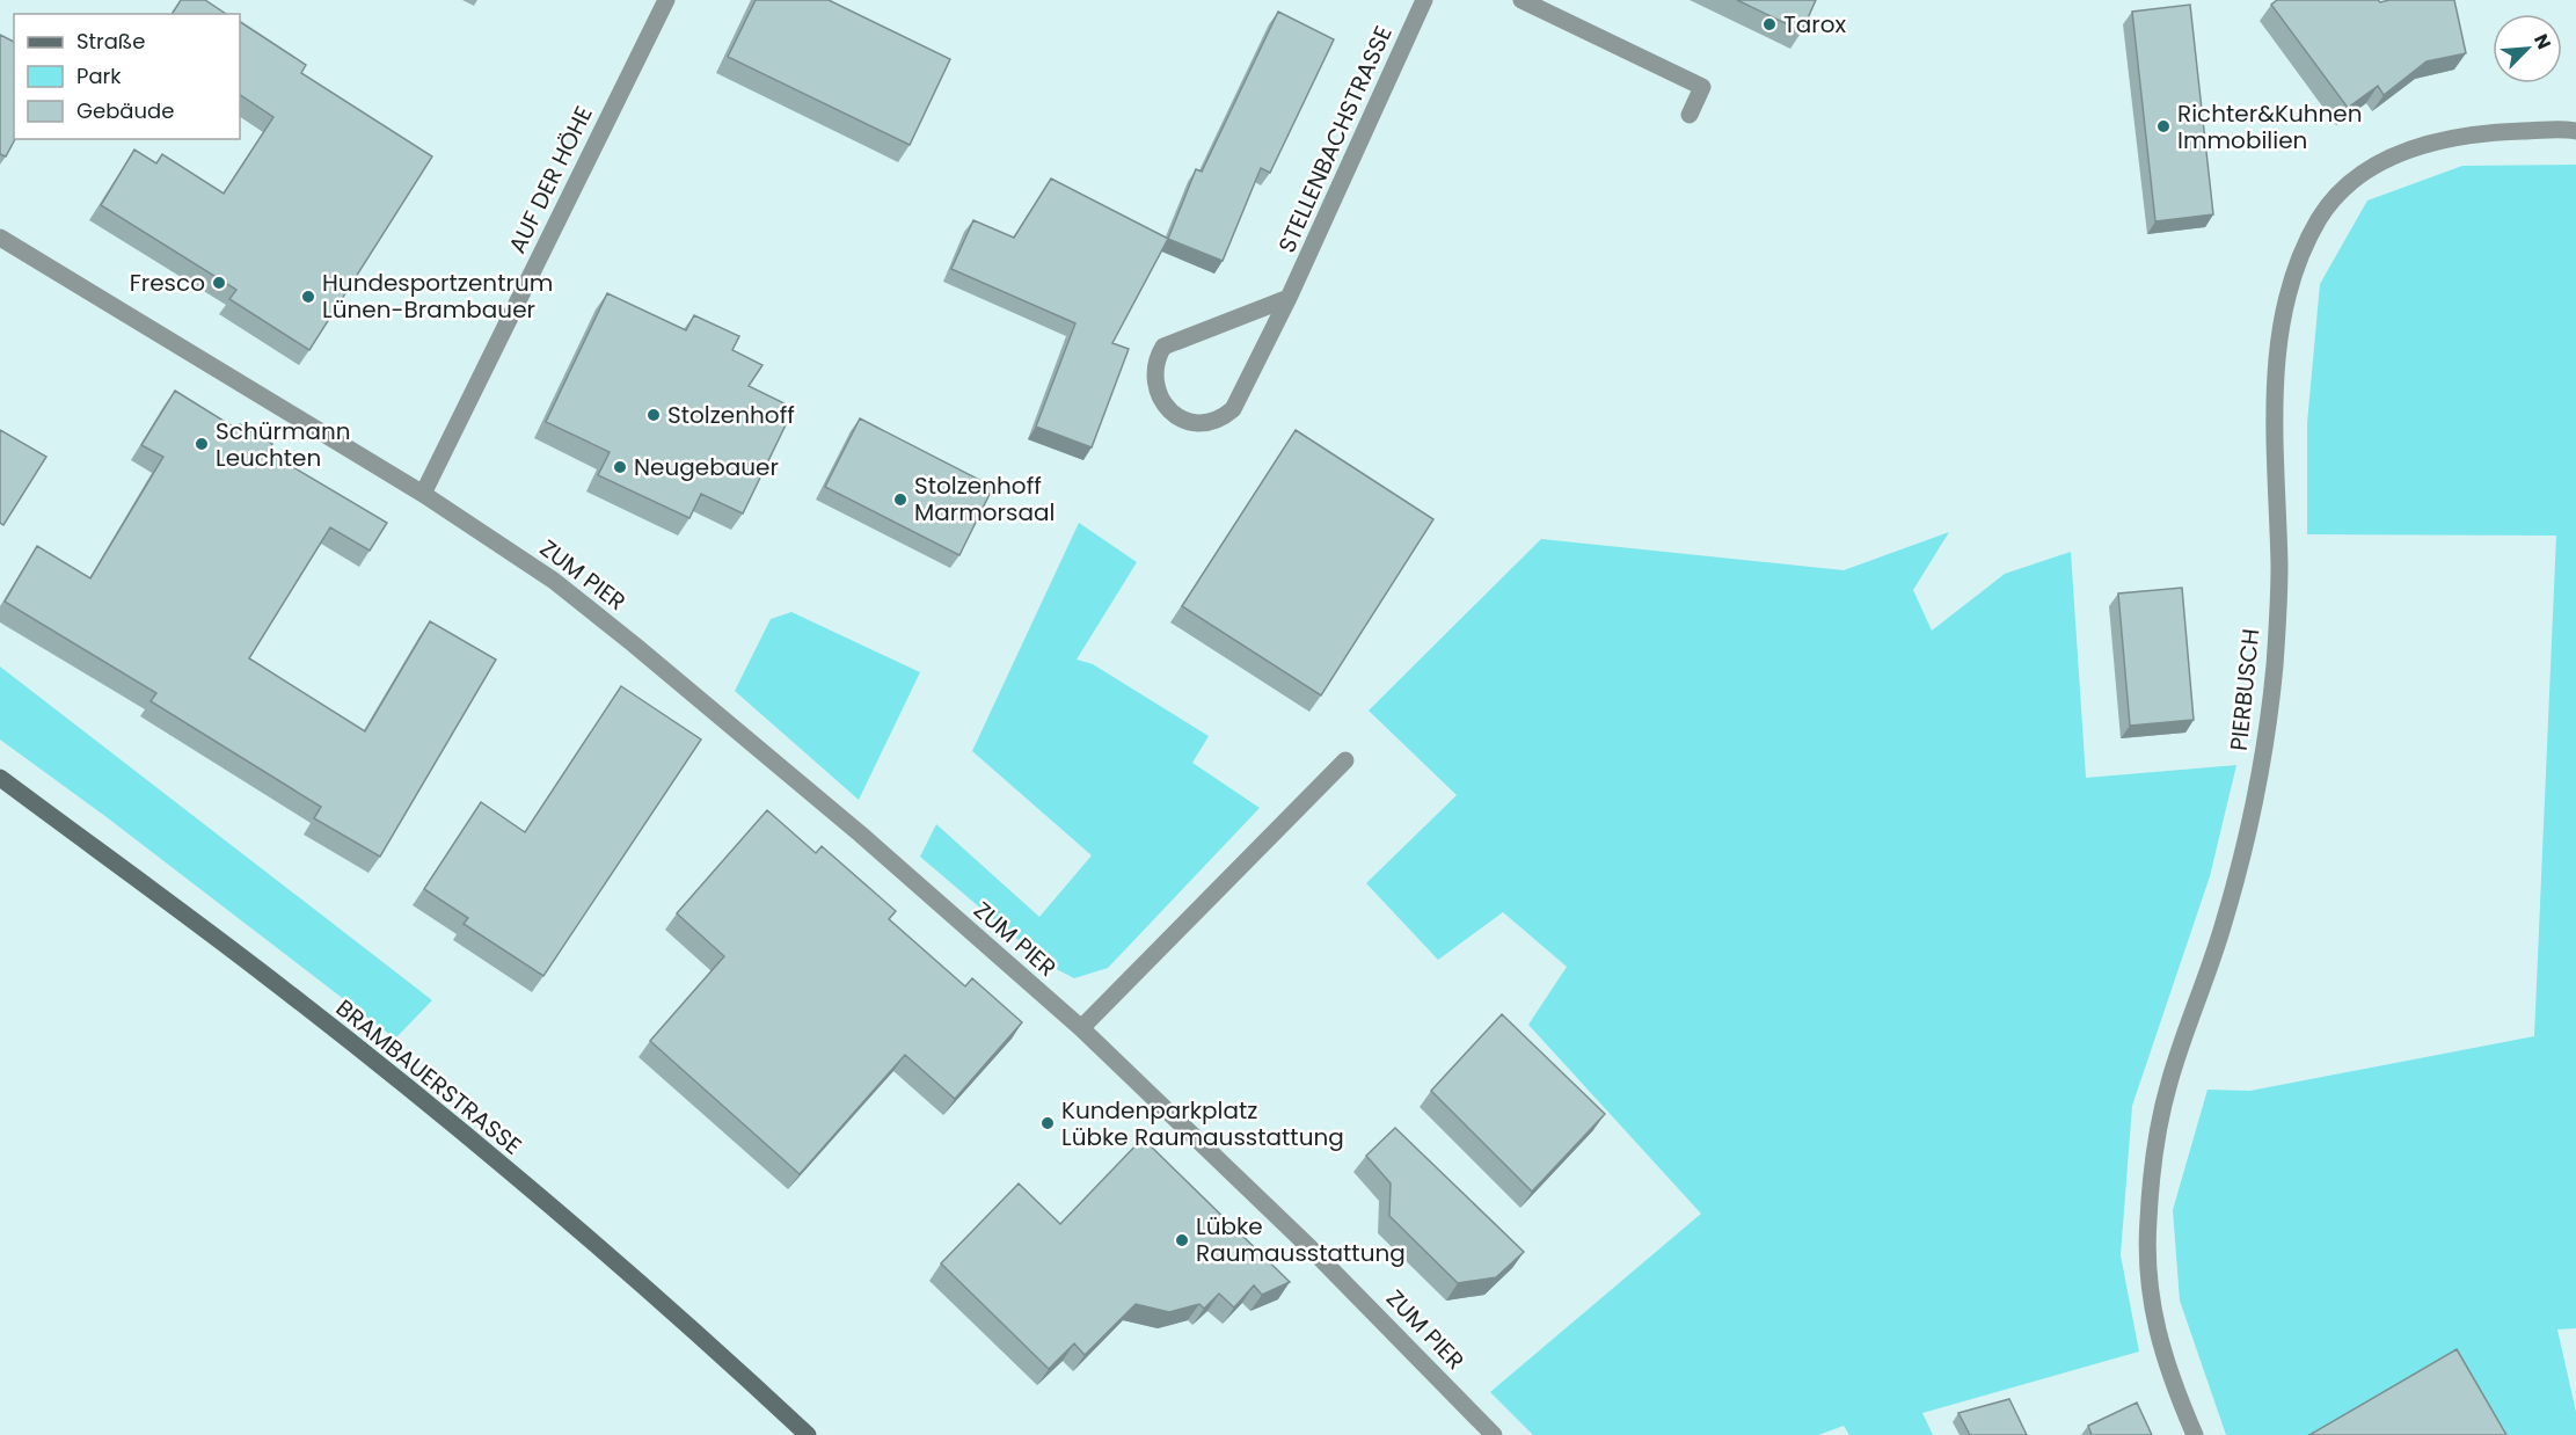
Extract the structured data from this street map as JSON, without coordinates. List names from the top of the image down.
{
  "streets": {
    "main road": ["BRAMBAUERSTRASSE"],
    "street": [
      "STELLENBACHSTRASSE",
      "AUF DER HÖHE",
      "ZUM PIER",
      "PIERBUSCH"
    ]
  },
  "crossings": [
    ["AUF DER HÖHE", "ZUM PIER"]
  ],
  "places": [
    "Tarox",
    "Richter&Kuhnen Immobilien",
    "Fresco",
    "Hundesportzentrum Lünen-Brambauer",
    "Stolzenhoff",
    "Schürmann Leuchten",
    "Neugebauer",
    "Stolzenhoff Marmorsaal",
    "Kundenparkplatz Lübke Raumausstattung",
    "Lübke Raumausstattung"
  ],
  "legend": ["Straße", "Park", "Gebäude"],
  "north": "top right"
}
